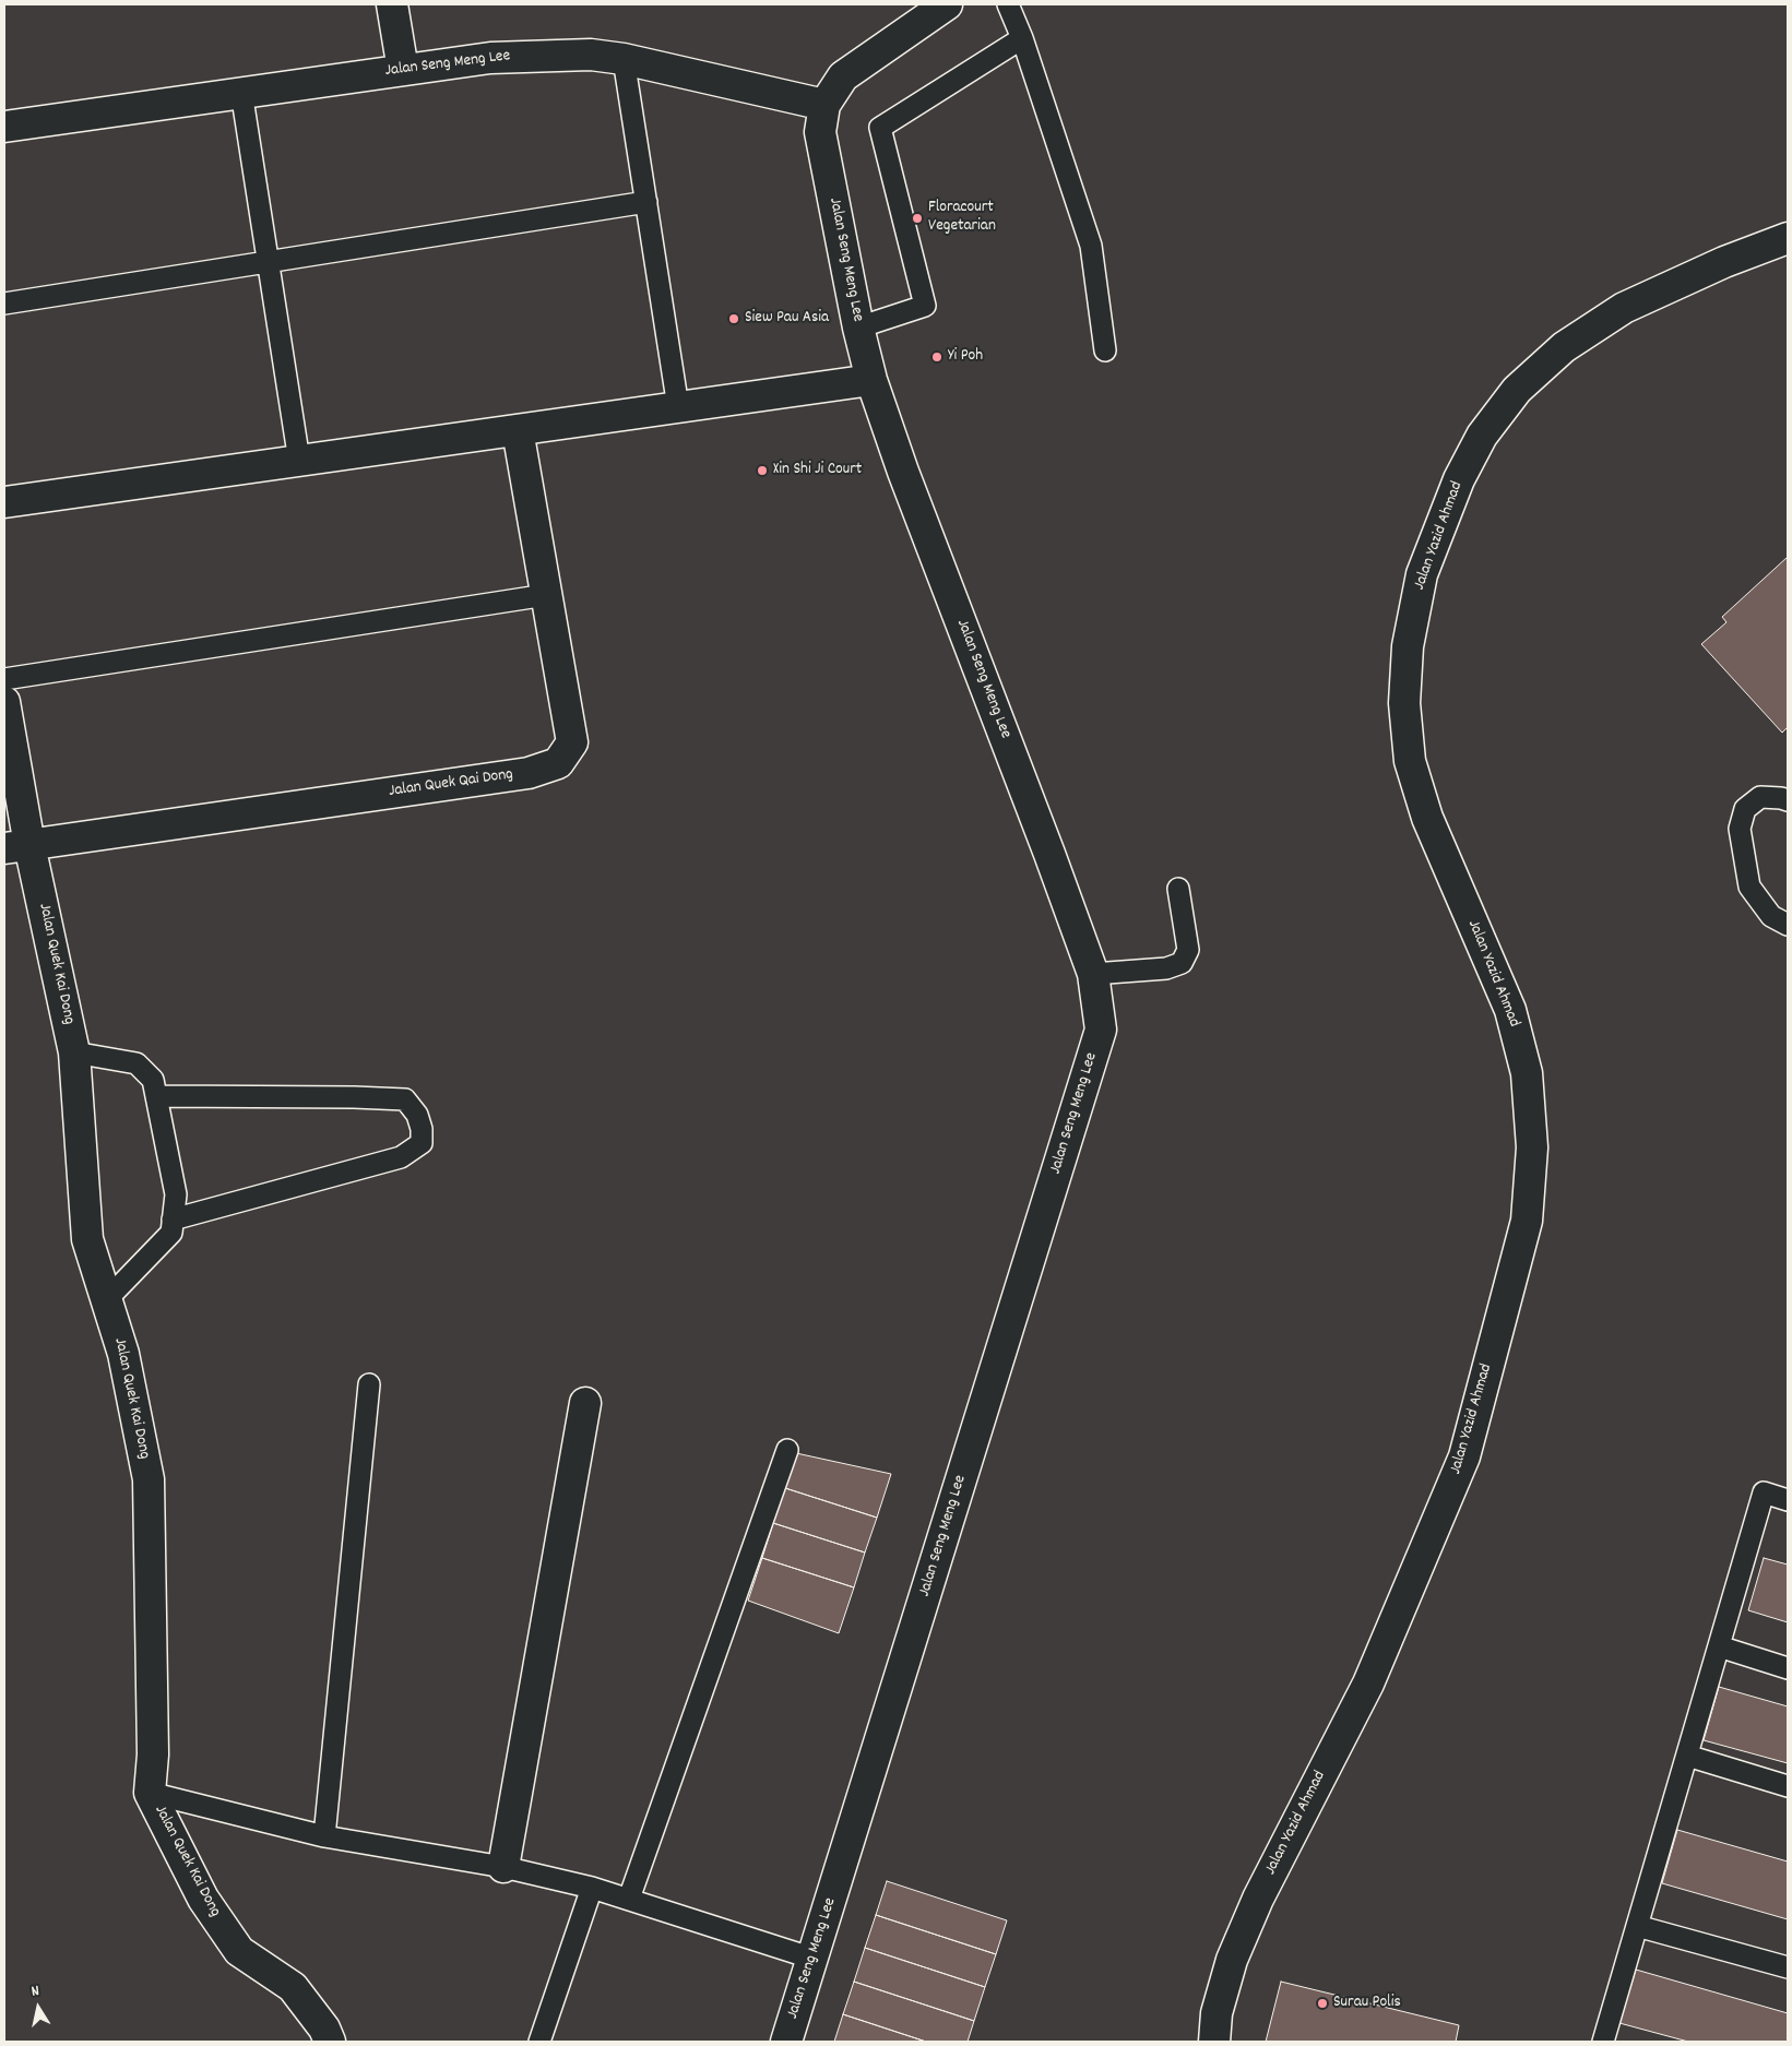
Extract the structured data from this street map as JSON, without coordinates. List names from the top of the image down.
{
  "streets": {
    "street": [
      "Jalan Seng Meng Lee",
      "Jalan Yazid Ahmad",
      "Jalan Quek Qai Dong",
      "Jalan Quek Kai Dong"
    ]
  },
  "crossings": [
    ["Jalan Quek Qai Dong", "Jalan Quek Kai Dong"]
  ],
  "places": [
    "Floracourt Vegetarian",
    "Siew Pau Asia",
    "Yi Poh",
    "Xin Shi Ji Court",
    "Surau Polis"
  ],
  "north": "top"
}
